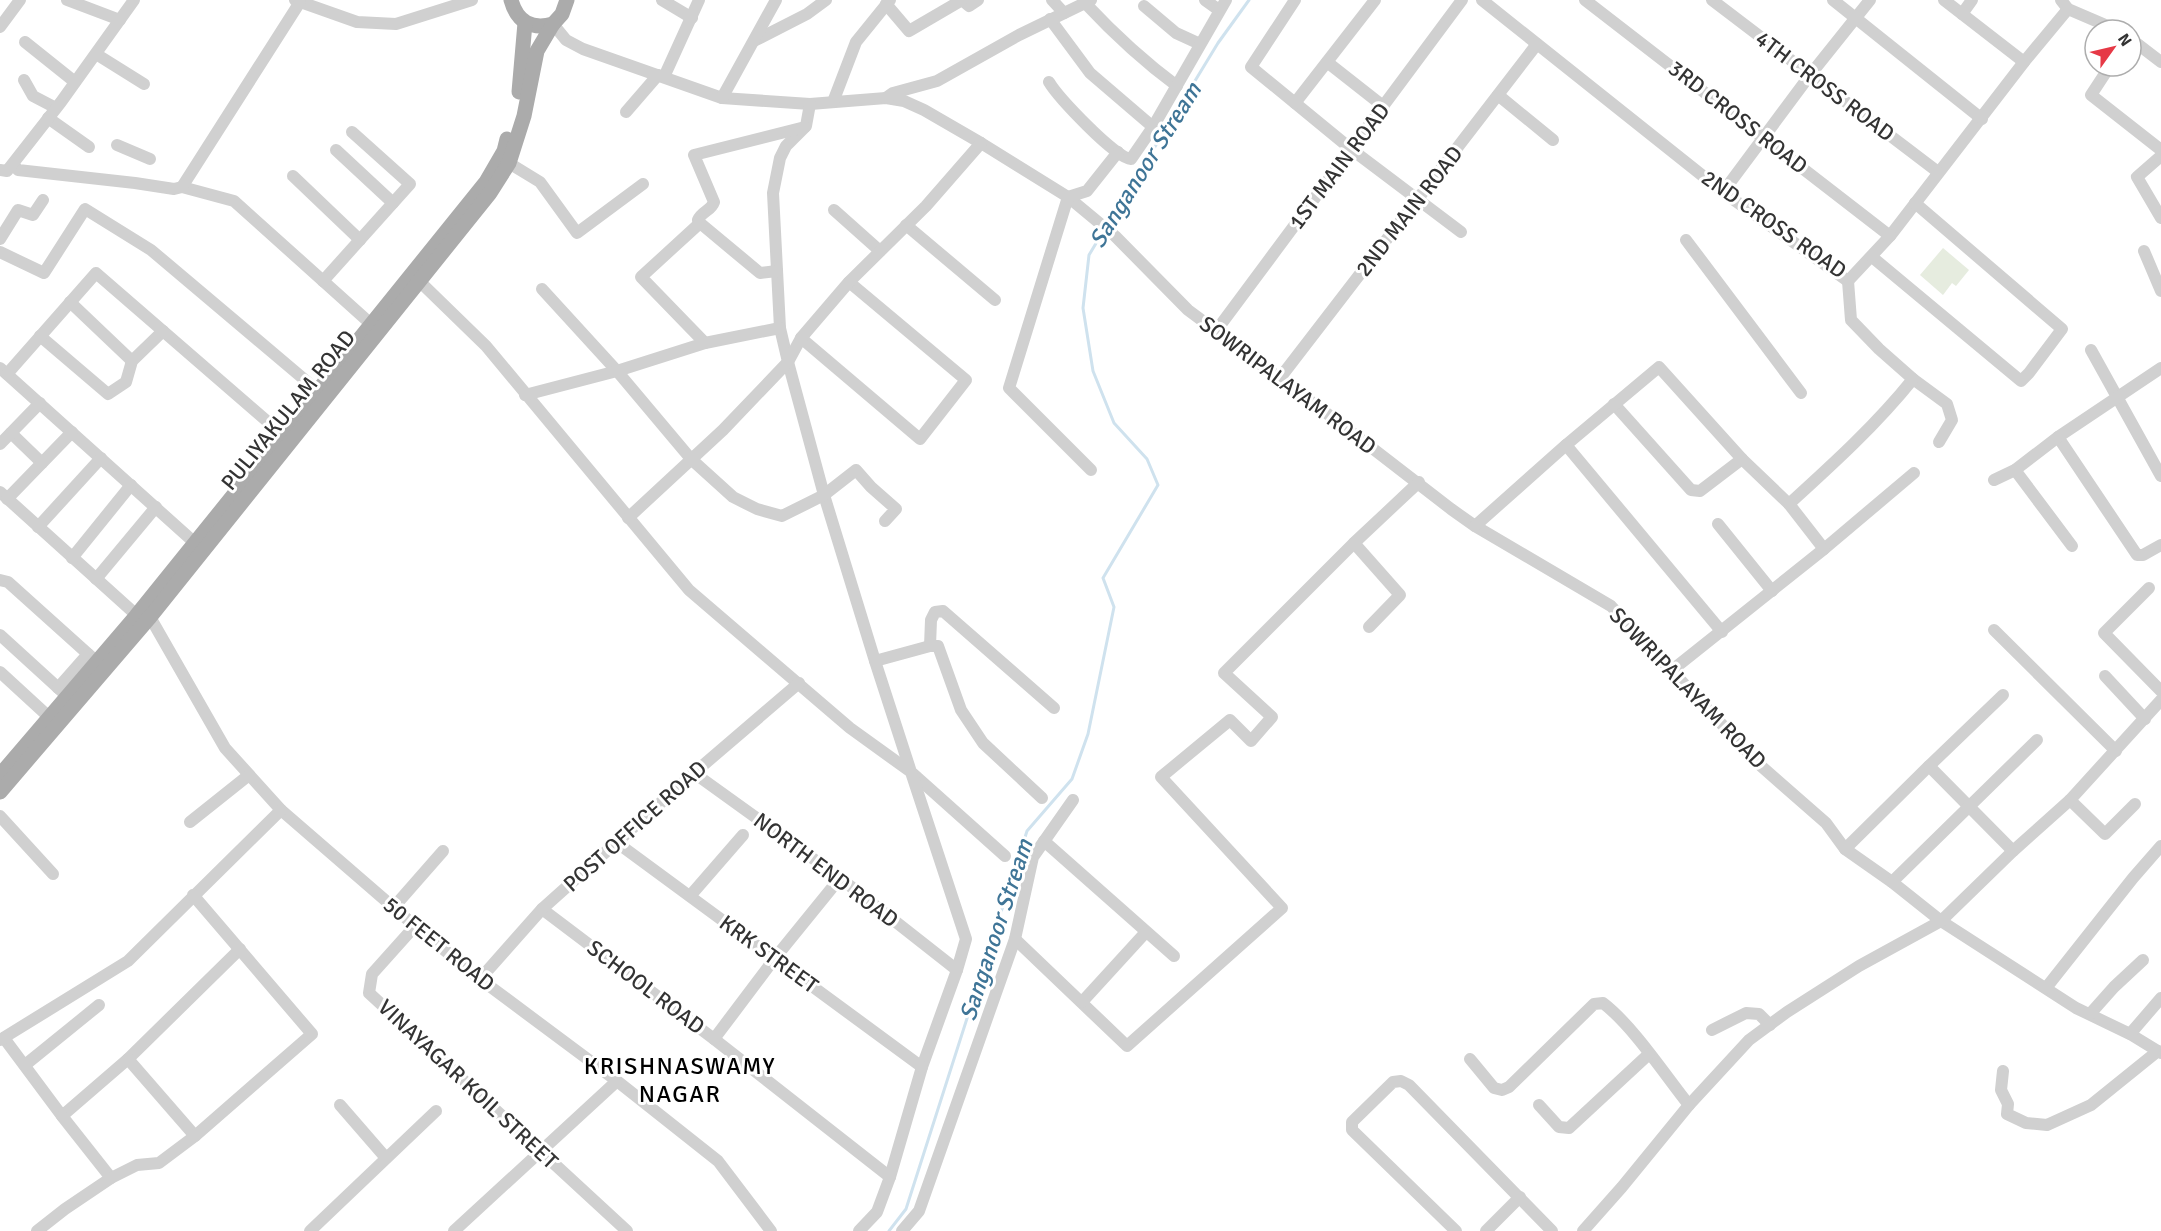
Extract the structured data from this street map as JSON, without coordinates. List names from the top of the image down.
{
  "streets": {
    "main road": ["PULIYAKULAM ROAD"],
    "street": [
      "4TH CROSS ROAD",
      "3RD CROSS ROAD",
      "1ST MAIN ROAD",
      "2ND MAIN ROAD",
      "2ND CROSS ROAD",
      "SOWRIPALAYAM ROAD",
      "POST OFFICE ROAD",
      "NORTH END ROAD",
      "50 FEET ROAD",
      "KRK STREET",
      "SCHOOL ROAD",
      "VINAYAGAR KOIL STREET"
    ]
  },
  "crossings": [
    ["4TH CROSS ROAD", "2ND CROSS ROAD"],
    ["3RD CROSS ROAD", "2ND CROSS ROAD"],
    ["1ST MAIN ROAD", "SOWRIPALAYAM ROAD"],
    ["2ND MAIN ROAD", "2ND CROSS ROAD"],
    ["2ND MAIN ROAD", "SOWRIPALAYAM ROAD"],
    ["SOWRIPALAYAM ROAD", "PULIYAKULAM ROAD"],
    ["PULIYAKULAM ROAD", "50 FEET ROAD"],
    ["POST OFFICE ROAD", "NORTH END ROAD"],
    ["POST OFFICE ROAD", "50 FEET ROAD"],
    ["POST OFFICE ROAD", "KRK STREET"],
    ["POST OFFICE ROAD", "SCHOOL ROAD"],
    ["50 FEET ROAD", "VINAYAGAR KOIL STREET"]
  ],
  "districts": ["KRISHNASWAMY NAGAR"],
  "water": ["Sanganoor Stream"],
  "north": "top right"
}
